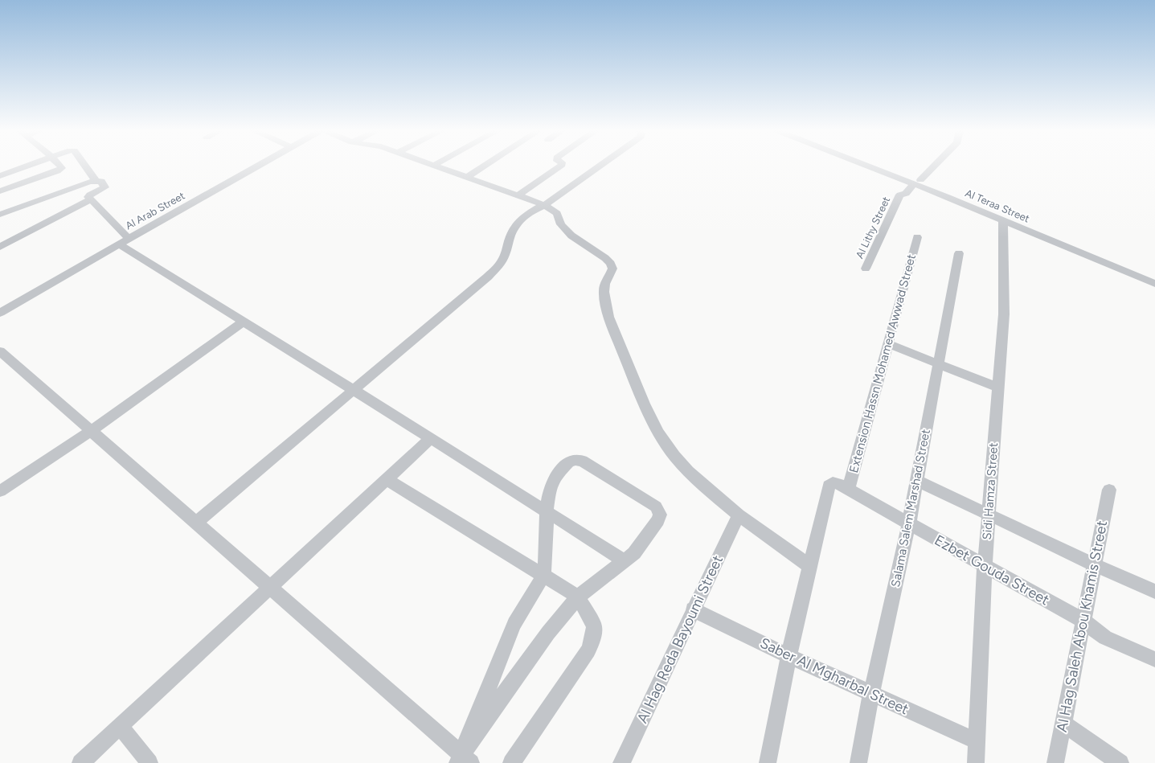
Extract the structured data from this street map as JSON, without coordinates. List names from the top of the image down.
{
  "streets": {
    "street": [
      "Al Teraa Street",
      "Al Arab Street",
      "Al Lithy Street",
      "Extension Hassn Mohamed Awwad Street",
      "Sidi Hamza Street",
      "Salama Salem Marshad Street",
      "Ezbet Gouda Street",
      "Al Hag Saleh Abou Khamis Street",
      "Al Hag Reda Bayoumi Street",
      "Saber Al Mgharbal Street"
    ]
  },
  "crossings": [
    ["Al Teraa Street", "Al Lithy Street"],
    ["Al Teraa Street", "Sidi Hamza Street"],
    ["Extension Hassn Mohamed Awwad Street", "Ezbet Gouda Street"],
    ["Sidi Hamza Street", "Ezbet Gouda Street"],
    ["Sidi Hamza Street", "Saber Al Mgharbal Street"],
    ["Salama Salem Marshad Street", "Ezbet Gouda Street"],
    ["Salama Salem Marshad Street", "Saber Al Mgharbal Street"],
    ["Ezbet Gouda Street", "Al Hag Saleh Abou Khamis Street"],
    ["Al Hag Reda Bayoumi Street", "Saber Al Mgharbal Street"]
  ]
}
